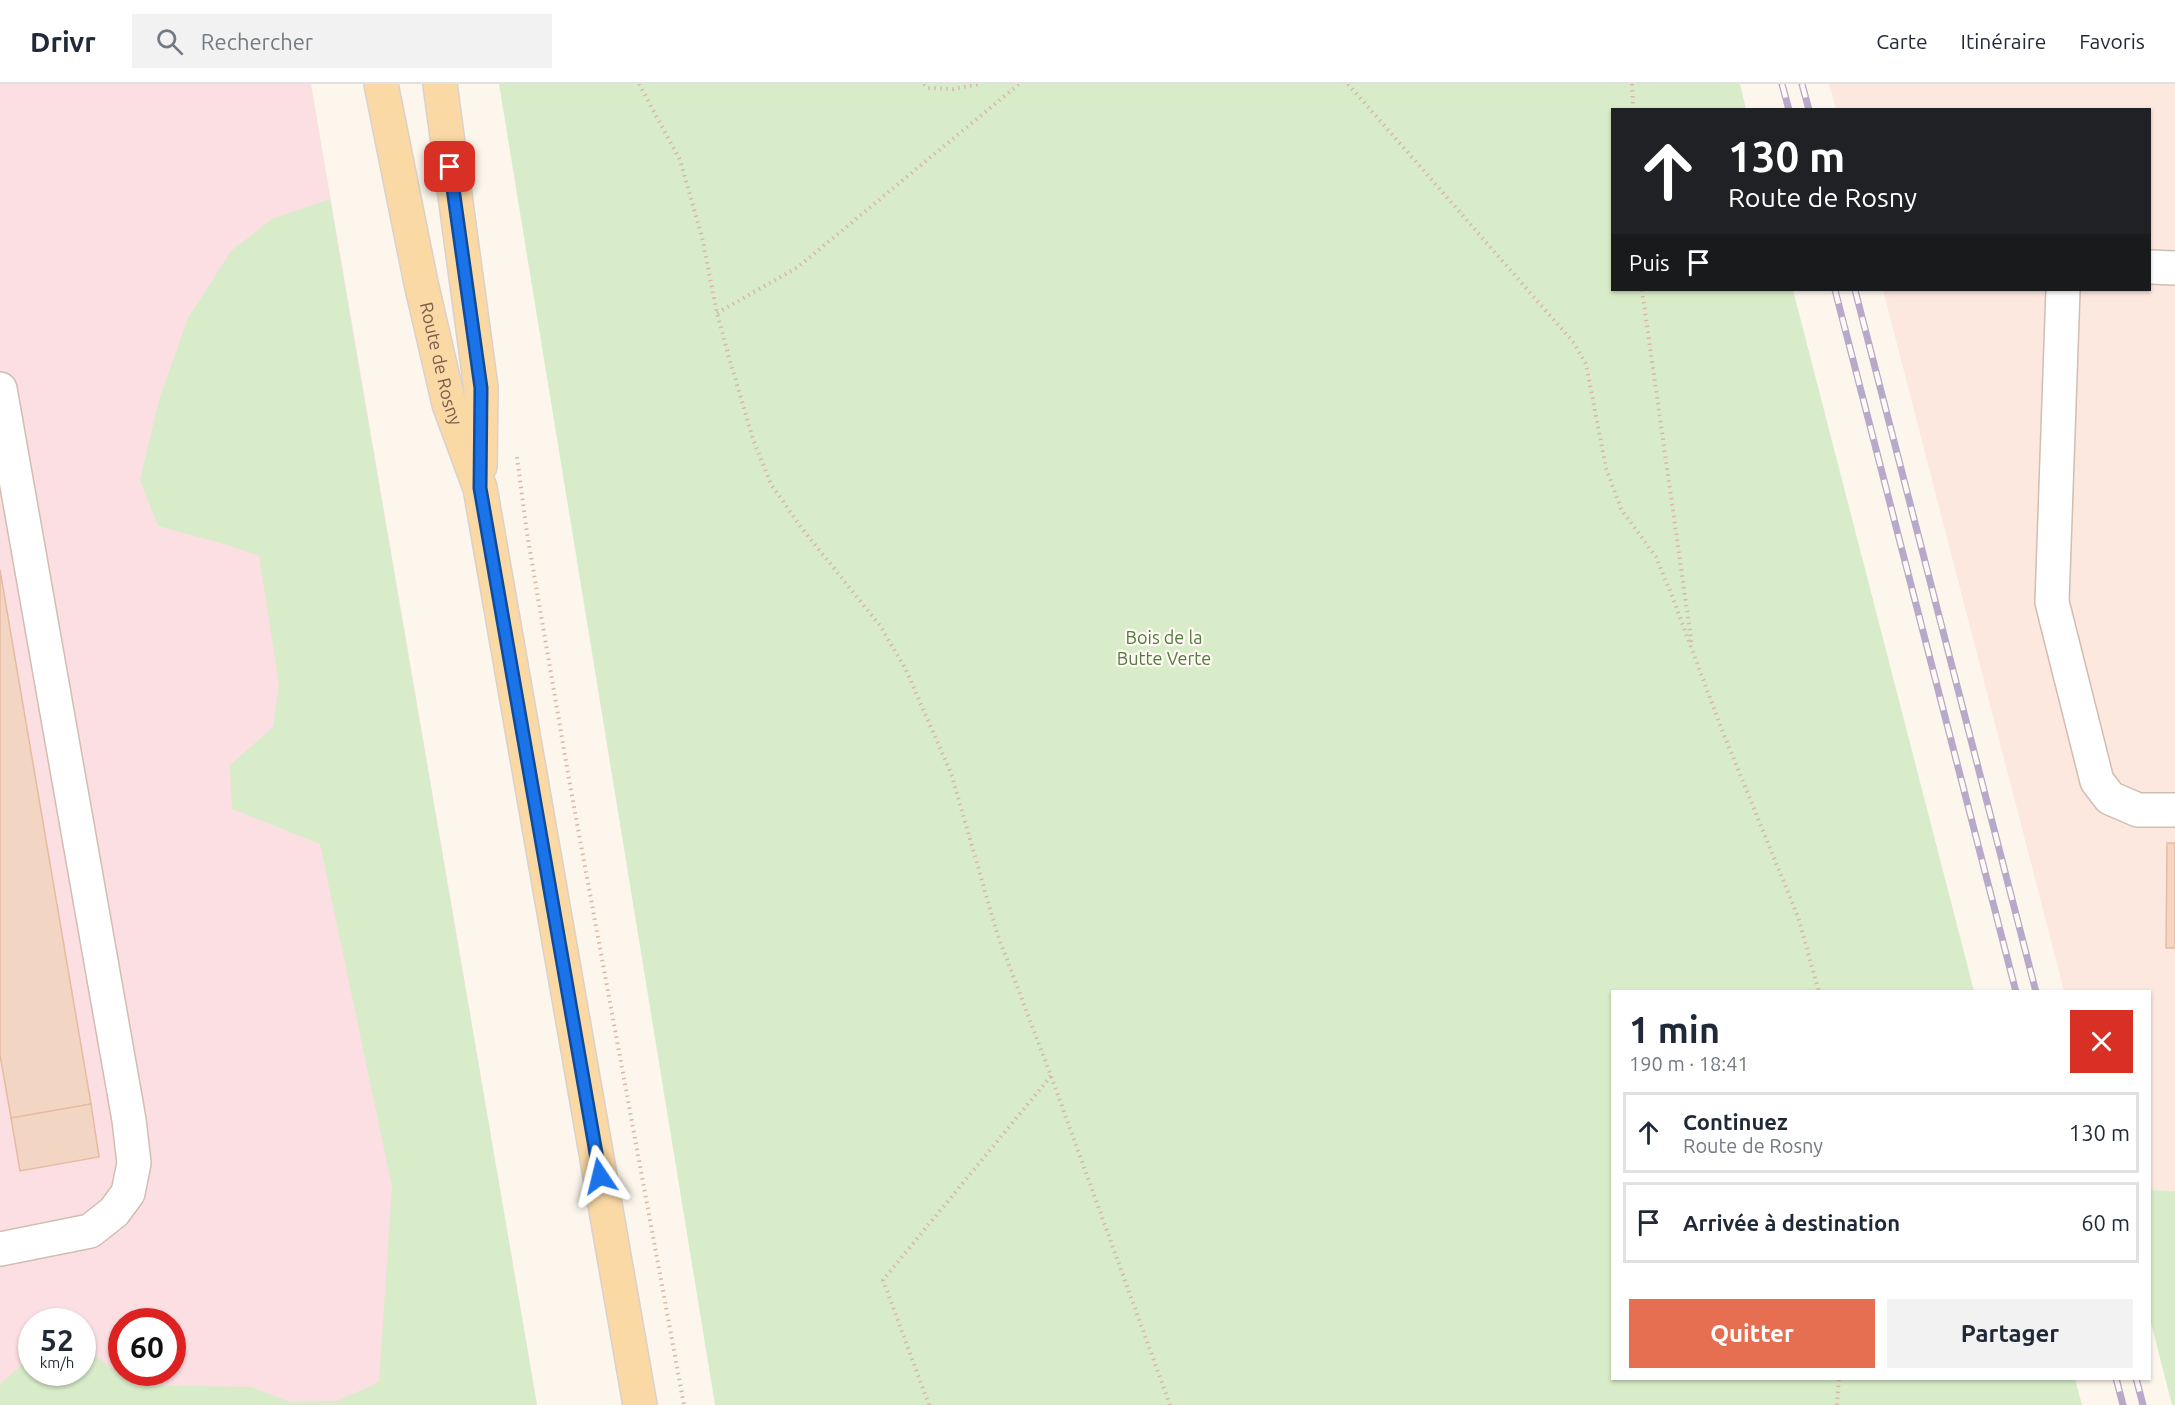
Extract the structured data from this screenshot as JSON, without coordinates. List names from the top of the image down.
{
  "streets": {
    "main road": ["Route de Rosny"]
  },
  "parks": ["Bois de la Butte Verte"],
  "page": {
    "header": "Drivr",
    "search": "Rechercher",
    "nav": ["Carte", "Itinéraire", "Favoris"],
    "turn": ["130 m", "Route de Rosny"],
    "then": "Puis",
    "heading": ["1 min", "190 m · 18:41"],
    "list": [
      {
        "name": "Continuez",
        "note": "Route de Rosny",
        "value": "130 m"
      },
      {
        "name": "Arrivée à destination",
        "value": "60 m"
      }
    ],
    "buttons": ["Quitter", "Partager"],
    "speed": "52 km/h",
    "limit": "60"
  }
}
